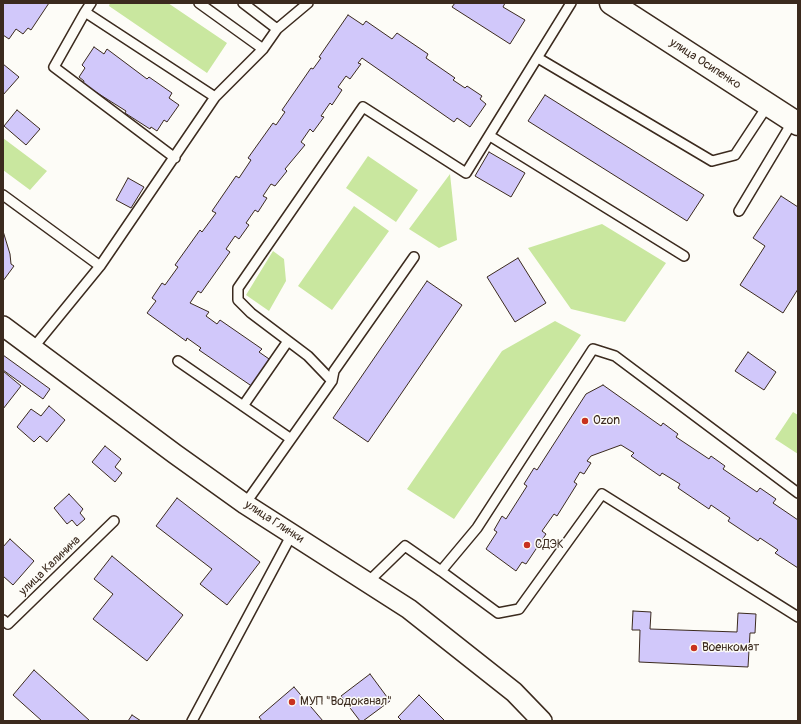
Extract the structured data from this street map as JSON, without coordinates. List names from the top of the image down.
{
  "streets": {
    "street": ["улица Осипенко", "улица Глинки"],
    "lane": ["улица Калинина"]
  },
  "places": [
    "Ozon",
    "СДЭК",
    "Военкомат",
    "МУП \"Водоканал\""
  ]
}
